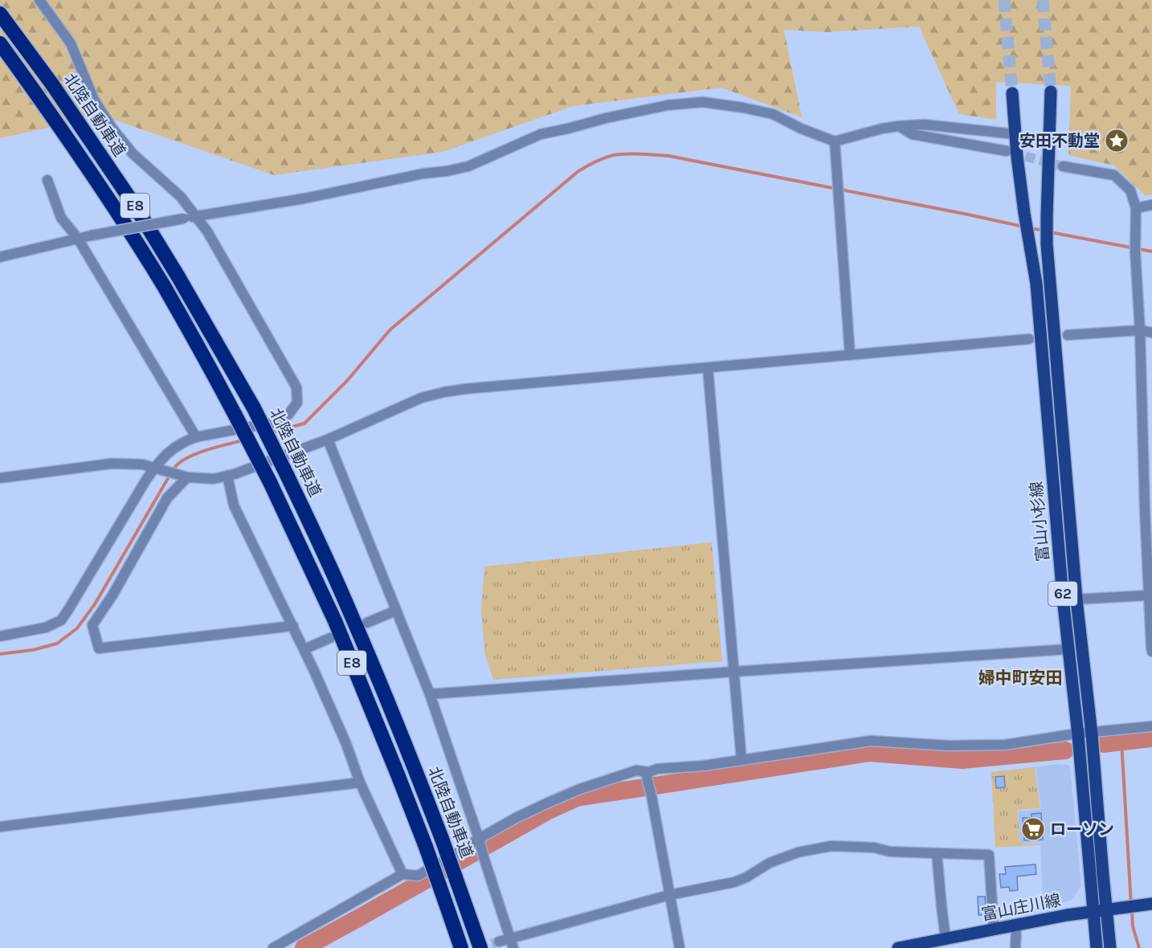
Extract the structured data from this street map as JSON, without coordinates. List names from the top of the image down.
{
  "streets": {
    "highway": ["北陸自動車道", "E8"],
    "main road": ["富山小杉線", "62", "富山庄川線"]
  },
  "crossings": [
    ["富山小杉線", "富山庄川線"]
  ],
  "districts": ["婦中町安田"],
  "places": {
    "place": ["安田不動堂"],
    "supermarket": ["ローソン"]
  }
}
